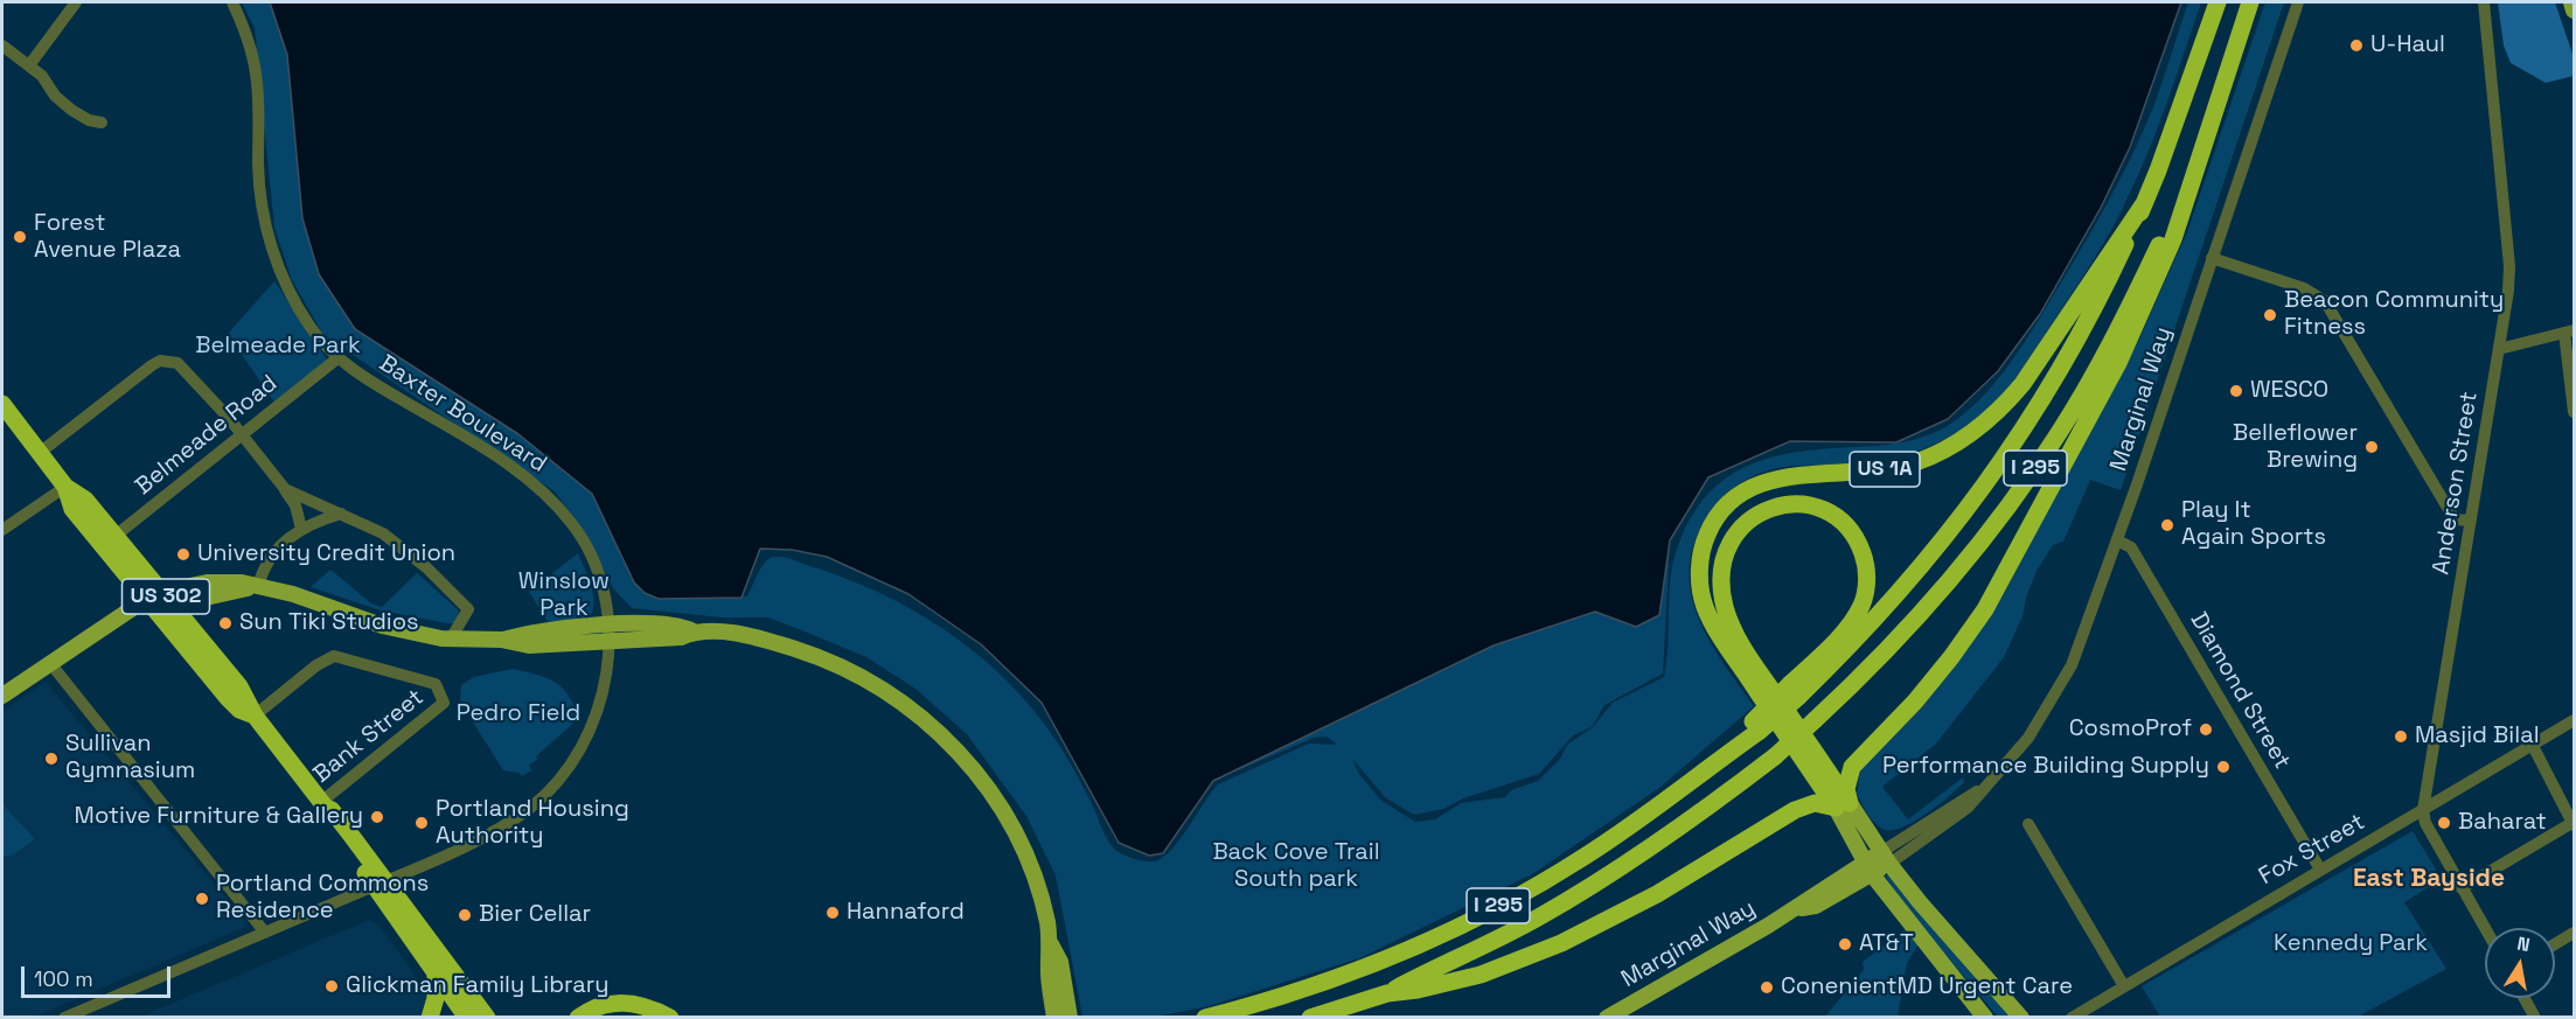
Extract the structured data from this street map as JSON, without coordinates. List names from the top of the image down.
{
  "streets": {
    "highway": ["I 295", "US 1A", "US 302"],
    "main road": ["Marginal Way"],
    "street": [
      "Baxter Boulevard",
      "Belmeade Road",
      "Anderson Street",
      "Diamond Street",
      "Bank Street",
      "Fox Street"
    ]
  },
  "crossings": [
    ["Marginal Way", "US 1A"],
    ["Marginal Way", "Diamond Street"],
    ["Baxter Boulevard", "Belmeade Road"],
    ["Baxter Boulevard", "US 302"],
    ["Belmeade Road", "US 302"],
    ["I 295", "US 1A"],
    ["Anderson Street", "Fox Street"],
    ["US 302", "Bank Street"],
    ["Diamond Street", "Fox Street"]
  ],
  "districts": ["East Bayside"],
  "parks": [
    "Belmeade Park",
    "Winslow Park",
    "Pedro Field",
    "Back Cove Trail South park",
    "Kennedy Park"
  ],
  "places": [
    "U-Haul",
    "Forest Avenue Plaza",
    "Beacon Community Fitness",
    "WESCO",
    "Belleflower Brewing",
    "Play It Again Sports",
    "University Credit Union",
    "Sun Tiki Studios",
    "CosmoProf",
    "Masjid Bilal",
    "Sullivan Gymnasium",
    "Performance Building Supply",
    "Motive Furniture & Gallery",
    "Portland Housing Authority",
    "Baharat",
    "Portland Commons Residence",
    "Hannaford",
    "Bier Cellar",
    "AT&T",
    "Glickman Family Library",
    "ConenientMD Urgent Care"
  ],
  "scale_bar": "100 m",
  "north": "top"
}
